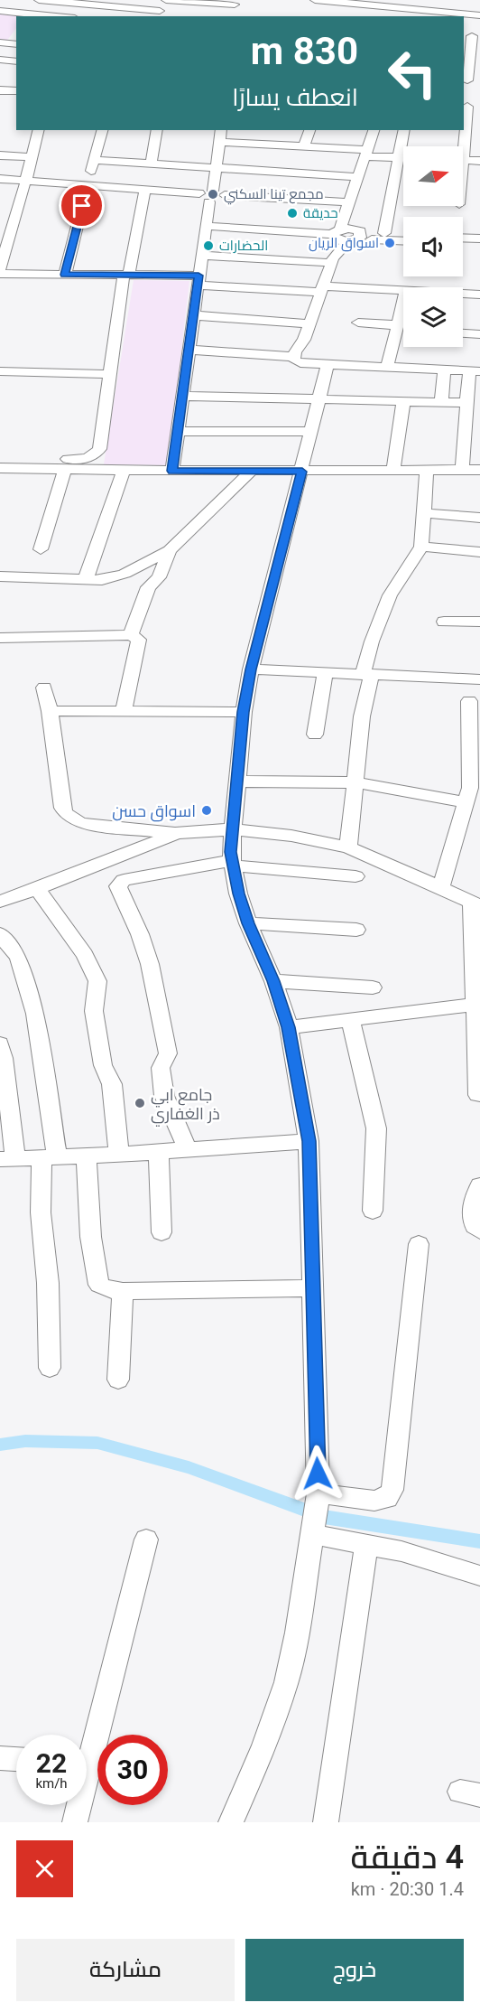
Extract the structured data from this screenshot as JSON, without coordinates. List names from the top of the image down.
{
  "places": [
    "مجمع تينا السكني",
    "حديقة",
    "اسواق الريان",
    "الحضارات",
    "اسواق حسن",
    "جامع ابي ذر الغفاري"
  ],
  "north": "right",
  "page": {
    "turn": ["830 m", "انعطف يسارًا"],
    "speed": "22 km/h",
    "limit": "30",
    "heading": ["4 دقيقة", "1.4 km · 20:30"],
    "buttons": ["خروج", "مشاركة"]
  }
}
